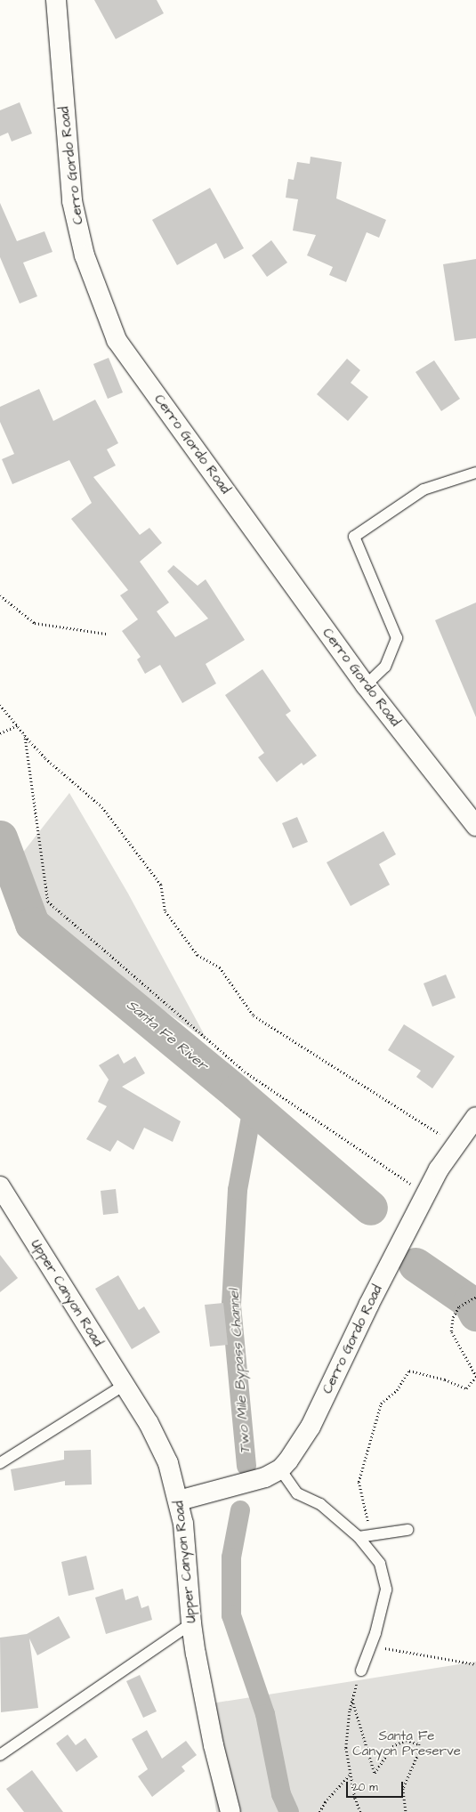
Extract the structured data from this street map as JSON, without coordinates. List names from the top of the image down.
{
  "streets": {
    "street": ["Cerro Gordo Road", "Upper Canyon Road"]
  },
  "water": ["Santa Fe River", "Two Mile Bypass Channel"],
  "parks": ["Santa Fe Canyon Preserve"],
  "scale_bar": "20 m"
}
